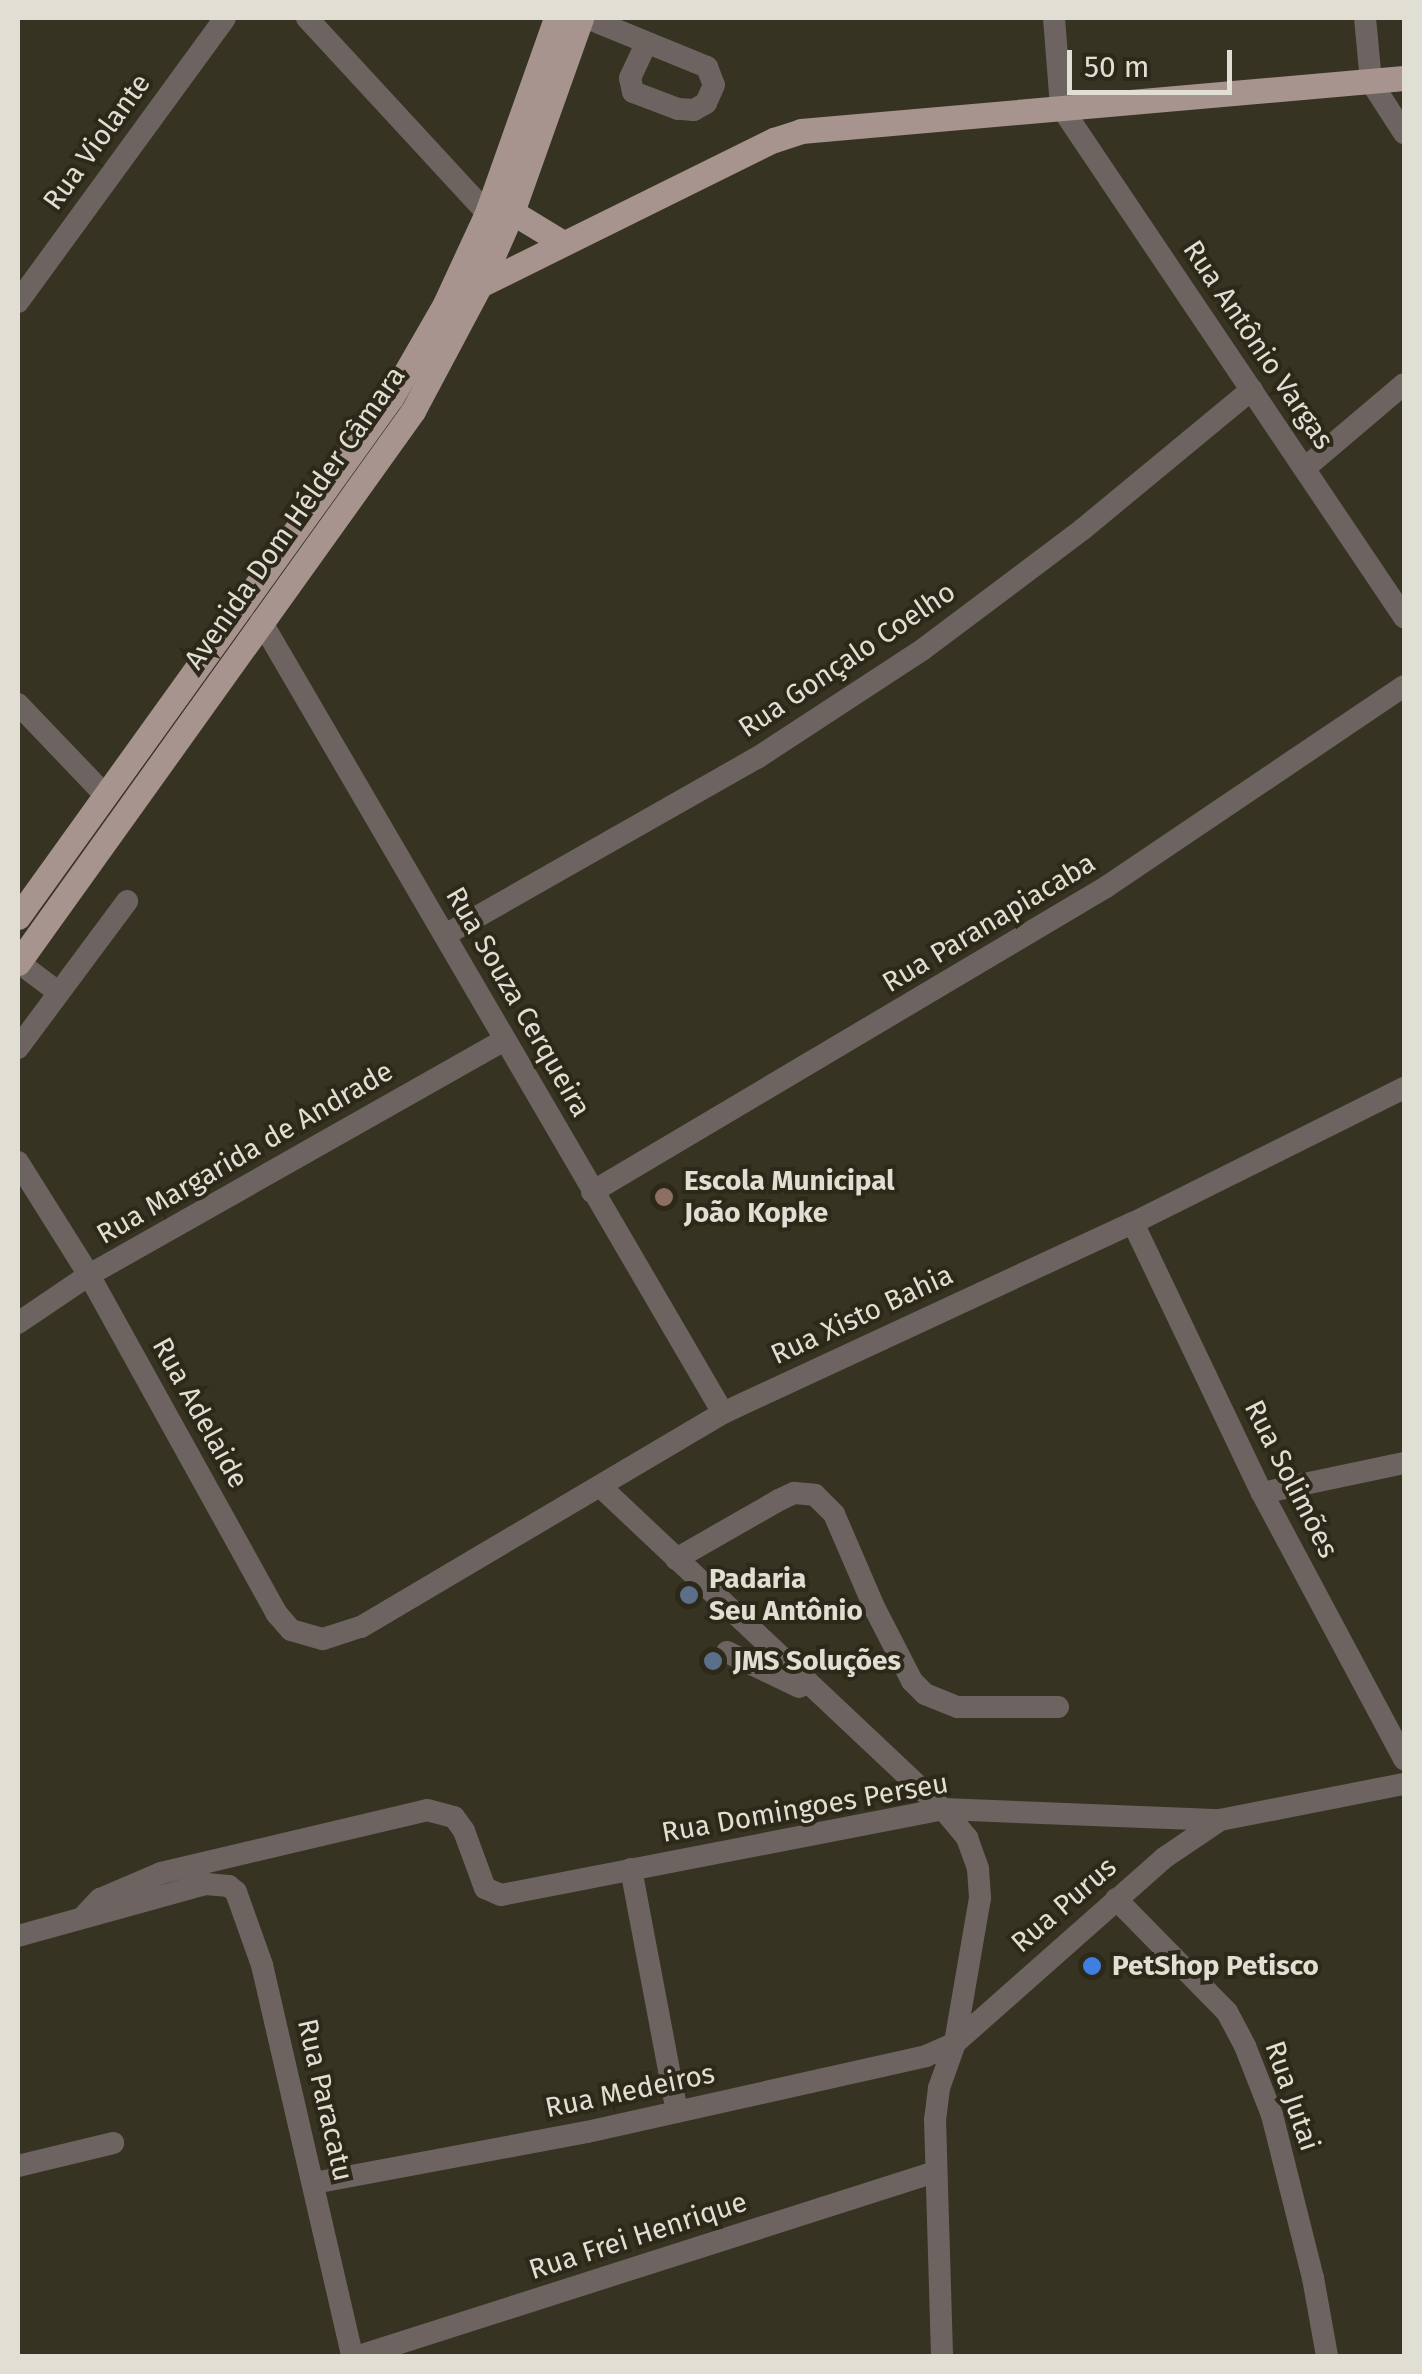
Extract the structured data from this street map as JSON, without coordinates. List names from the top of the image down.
{
  "streets": {
    "main road": ["Avenida Dom Hélder Câmara"],
    "street": [
      "Rua Violante",
      "Rua Antônio Vargas",
      "Rua Gonçalo Coelho",
      "Rua Paranapiacaba",
      "Rua Souza Cerqueira",
      "Rua Margarida de Andrade",
      "Rua Xisto Bahia",
      "Rua Adelaide",
      "Rua Solimões",
      "Rua Domingoes Perseu",
      "Rua Purus",
      "Rua Medeiros",
      "Rua Jutai",
      "Rua Paracatu",
      "Rua Frei Henrique"
    ]
  },
  "crossings": [
    ["Rua Antônio Vargas", "Rua Gonçalo Coelho"],
    ["Avenida Dom Hélder Câmara", "Rua Souza Cerqueira"],
    ["Rua Gonçalo Coelho", "Rua Souza Cerqueira"],
    ["Rua Paranapiacaba", "Rua Souza Cerqueira"],
    ["Rua Souza Cerqueira", "Rua Margarida de Andrade"],
    ["Rua Souza Cerqueira", "Rua Xisto Bahia"],
    ["Rua Margarida de Andrade", "Rua Adelaide"],
    ["Rua Xisto Bahia", "Rua Adelaide"],
    ["Rua Xisto Bahia", "Rua Solimões"],
    ["Rua Domingoes Perseu", "Rua Purus"],
    ["Rua Domingoes Perseu", "Rua Paracatu"],
    ["Rua Purus", "Rua Medeiros"],
    ["Rua Purus", "Rua Jutai"],
    ["Rua Medeiros", "Rua Paracatu"],
    ["Rua Paracatu", "Rua Frei Henrique"]
  ],
  "places": [
    "Escola Municipal João Kopke",
    "Padaria Seu Antônio",
    "JMS Soluções",
    "PetShop Petisco"
  ],
  "scale_bar": "50 m"
}
